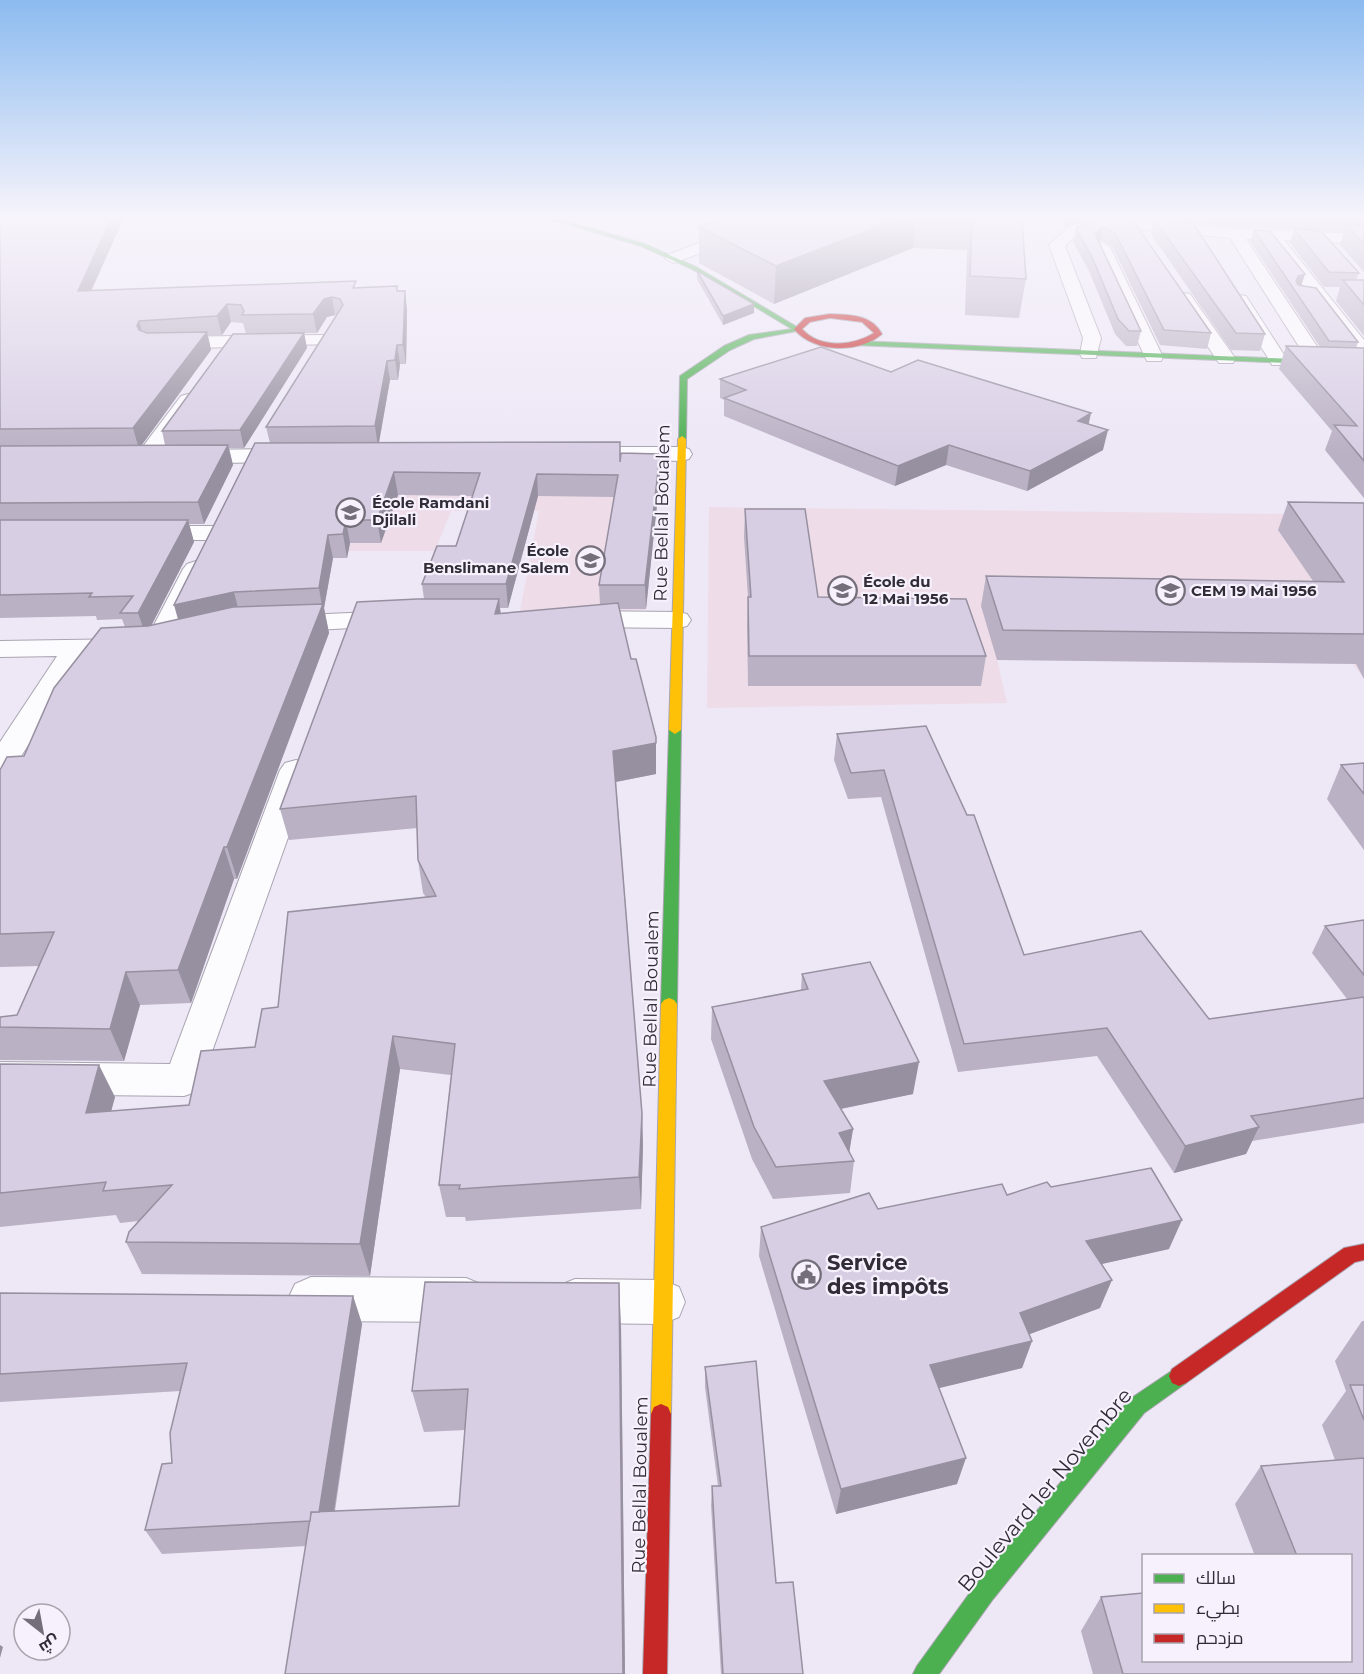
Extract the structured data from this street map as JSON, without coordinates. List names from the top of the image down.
{
  "streets": {
    "main road": ["Rue Bellal Boualem", "Boulevard 1er Novembre"]
  },
  "places": {
    "school or university": [
      "École Ramdani Djilali",
      "École Benslimane Salem",
      "École du 12 Mai 1956",
      "CEM 19 Mai 1956"
    ],
    "public building": ["Service des impôts"]
  },
  "legend": ["سالك", "بطيء", "مزدحم"],
  "north": "bottom right"
}
